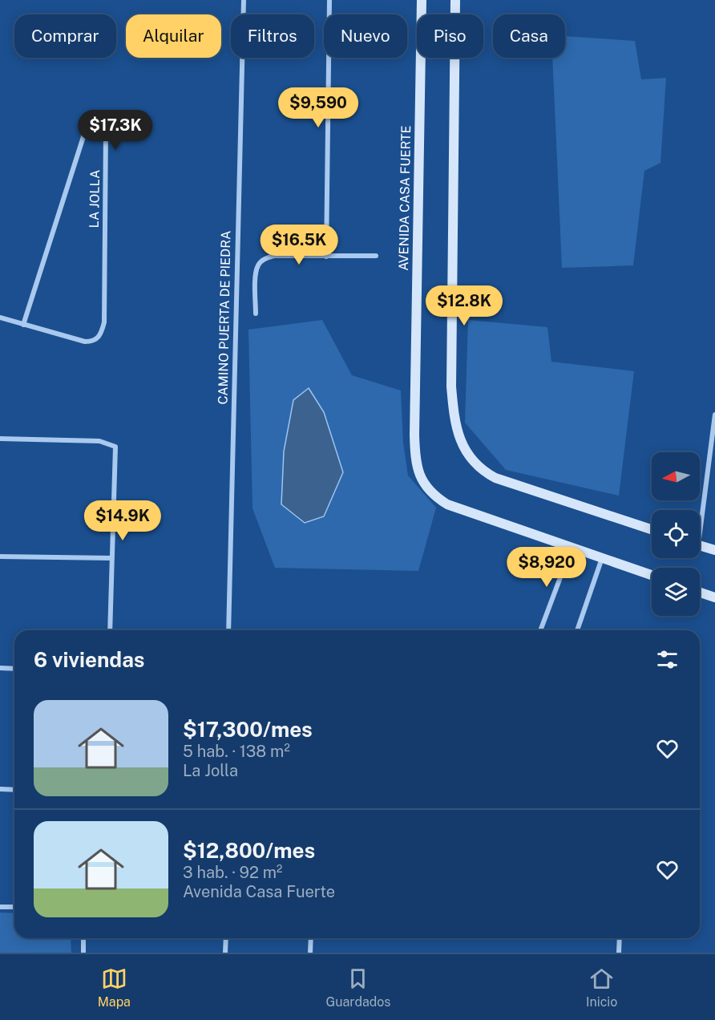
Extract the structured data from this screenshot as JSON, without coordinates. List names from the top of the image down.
{
  "streets": {
    "street": ["AVENIDA CASA FUERTE", "LA JOLLA", "CAMINO PUERTA DE PIEDRA"]
  },
  "north": "left",
  "page": {
    "chip": [
      "Comprar",
      "Alquilar",
      "Filtros",
      "Nuevo",
      "Piso",
      "Casa"
    ],
    "price": [
      "$9,590",
      "$17.3K",
      "$16.5K",
      "$12.8K",
      "$14.9K",
      "$8,920"
    ],
    "heading": "6 viviendas",
    "list": [
      {
        "name": "$17,300/mes",
        "note": "5 hab. · 138 m² · La Jolla"
      },
      {
        "name": "$12,800/mes",
        "note": "3 hab. · 92 m² · Avenida Casa Fuerte"
      }
    ],
    "tabs": ["Mapa", "Guardados", "Inicio"]
  }
}
